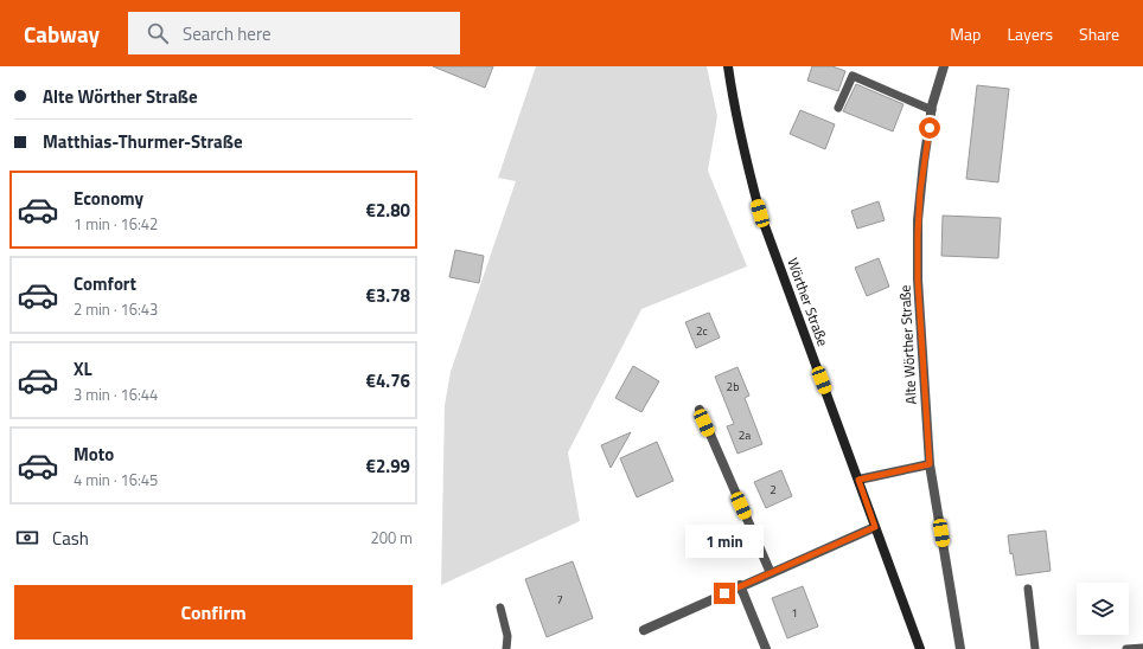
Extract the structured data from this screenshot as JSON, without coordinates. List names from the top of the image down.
{
  "streets": {
    "street": ["Wörther Straße", "Alte Wörther Straße"]
  },
  "house_numbers": [
    "2c",
    "2b",
    "2a",
    "2",
    "7",
    "1"
  ],
  "page": {
    "header": "Cabway",
    "search": "Search here",
    "nav": ["Map", "Layers", "Share"],
    "banner": ["Alte Wörther Straße", "Matthias-Thurmer-Straße"],
    "list": [
      {
        "name": "Economy",
        "note": "1 min · 16:42",
        "value": "€2.80"
      },
      {
        "name": "Comfort",
        "note": "2 min · 16:43",
        "value": "€3.78"
      },
      {
        "name": "XL",
        "note": "3 min · 16:44",
        "value": "€4.76"
      },
      {
        "name": "Moto",
        "note": "4 min · 16:45",
        "value": "€2.99"
      }
    ],
    "pay": ["Cash", "200 m"],
    "bubble": "1 min",
    "buttons": "Confirm"
  }
}
